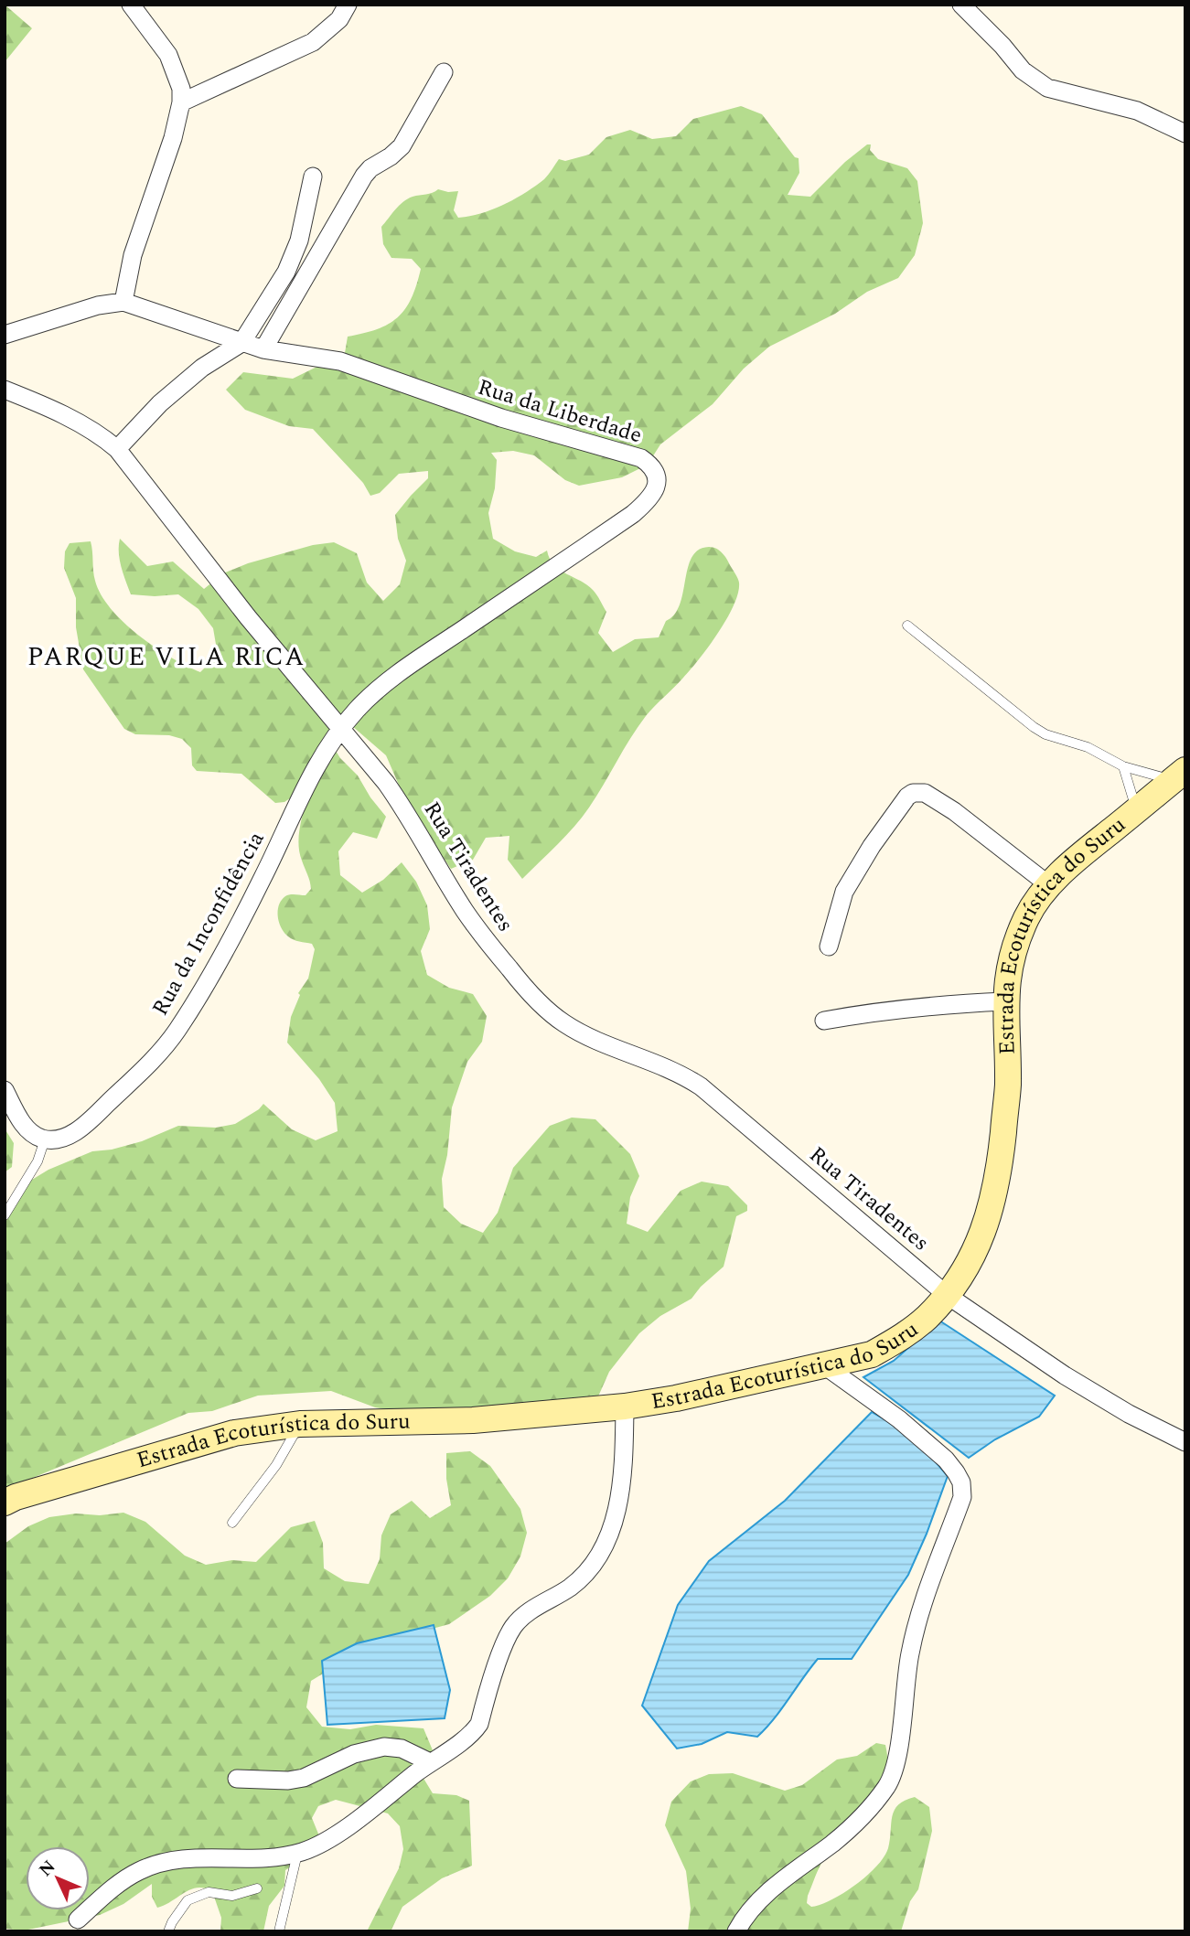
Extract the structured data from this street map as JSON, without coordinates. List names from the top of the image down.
{
  "streets": {
    "main road": ["Estrada Ecoturística do Suru"],
    "street": ["Rua da Liberdade", "Rua Tiradentes", "Rua da Inconfidência"]
  },
  "crossings": [
    ["Rua da Liberdade", "Rua Tiradentes"],
    ["Rua da Liberdade", "Rua da Inconfidência"],
    ["Rua Tiradentes", "Rua da Inconfidência"],
    ["Rua Tiradentes", "Estrada Ecoturística do Suru"]
  ],
  "districts": ["PARQUE VILA RICA"],
  "north": "top left"
}
